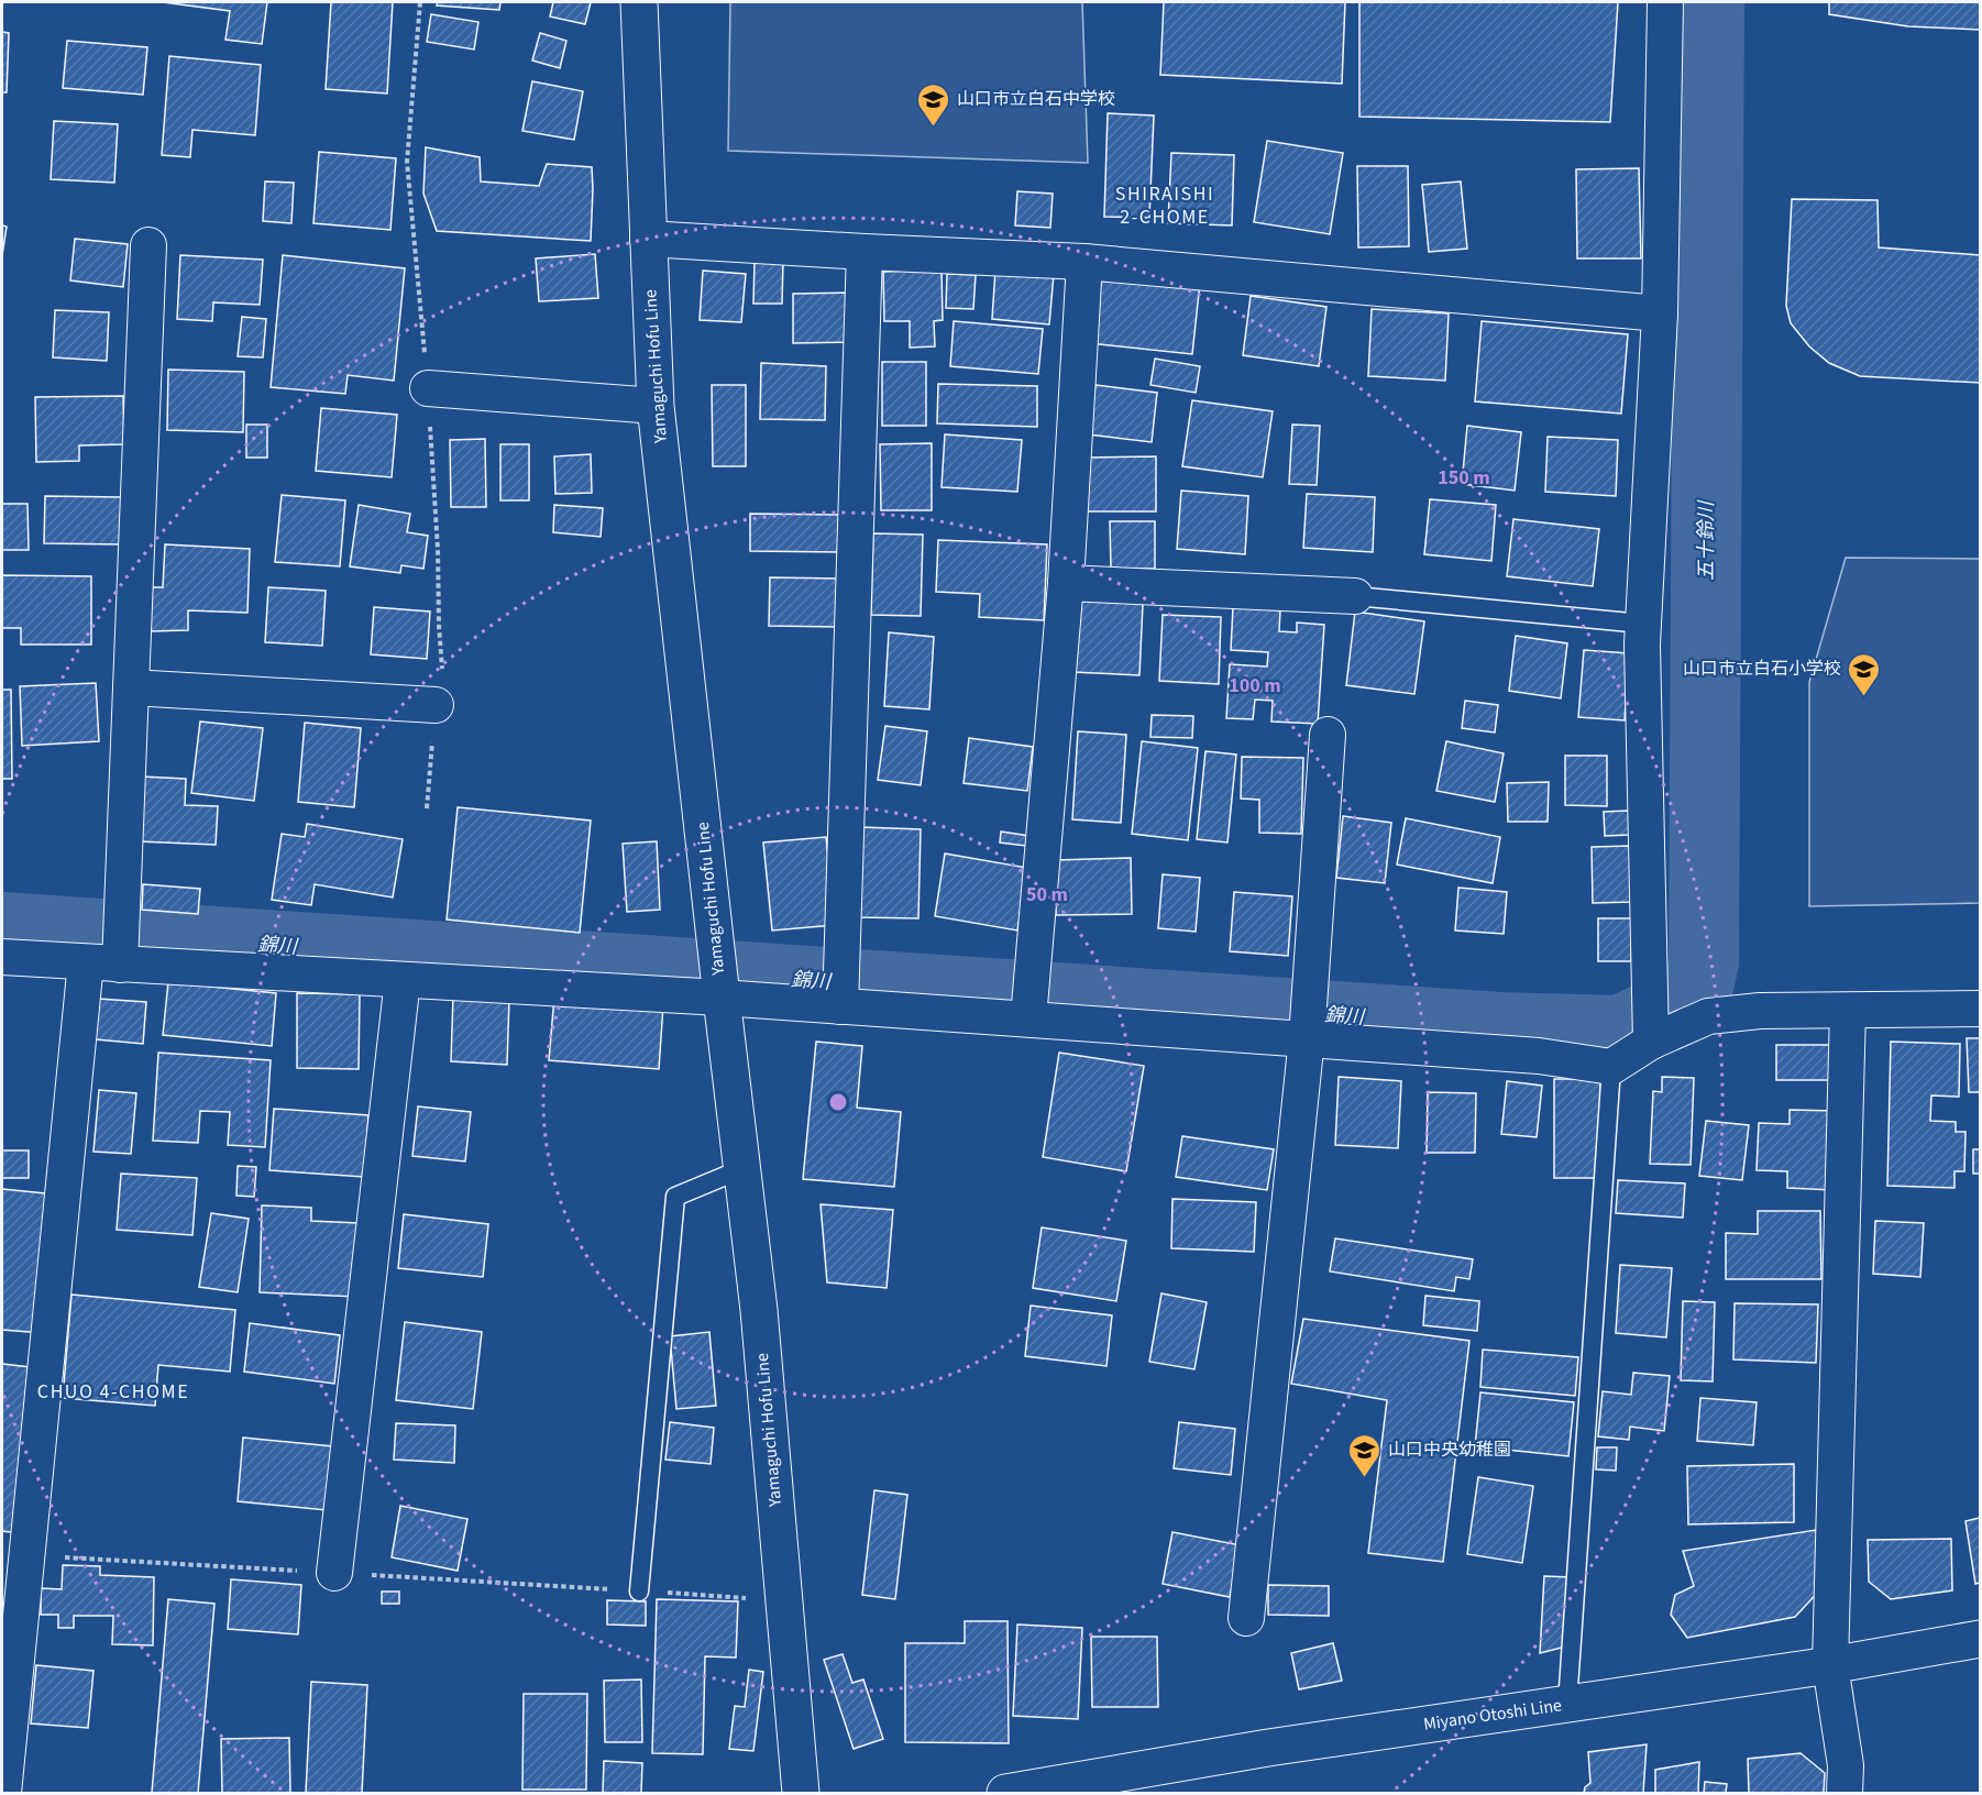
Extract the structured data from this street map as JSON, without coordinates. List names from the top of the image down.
{
  "streets": {
    "main road": ["Yamaguchi Hofu Line", "Miyano Otoshi Line"]
  },
  "districts": ["SHIRAISHI 2-CHOME", "CHUO 4-CHOME"],
  "water": ["五十鈴川", "錦川"],
  "places": {
    "school or university": ["山口市立白石中学校", "山口市立白石小学校", "山口中央幼稚園"]
  },
  "rings": ["150 m", "100 m", "50 m"]
}
